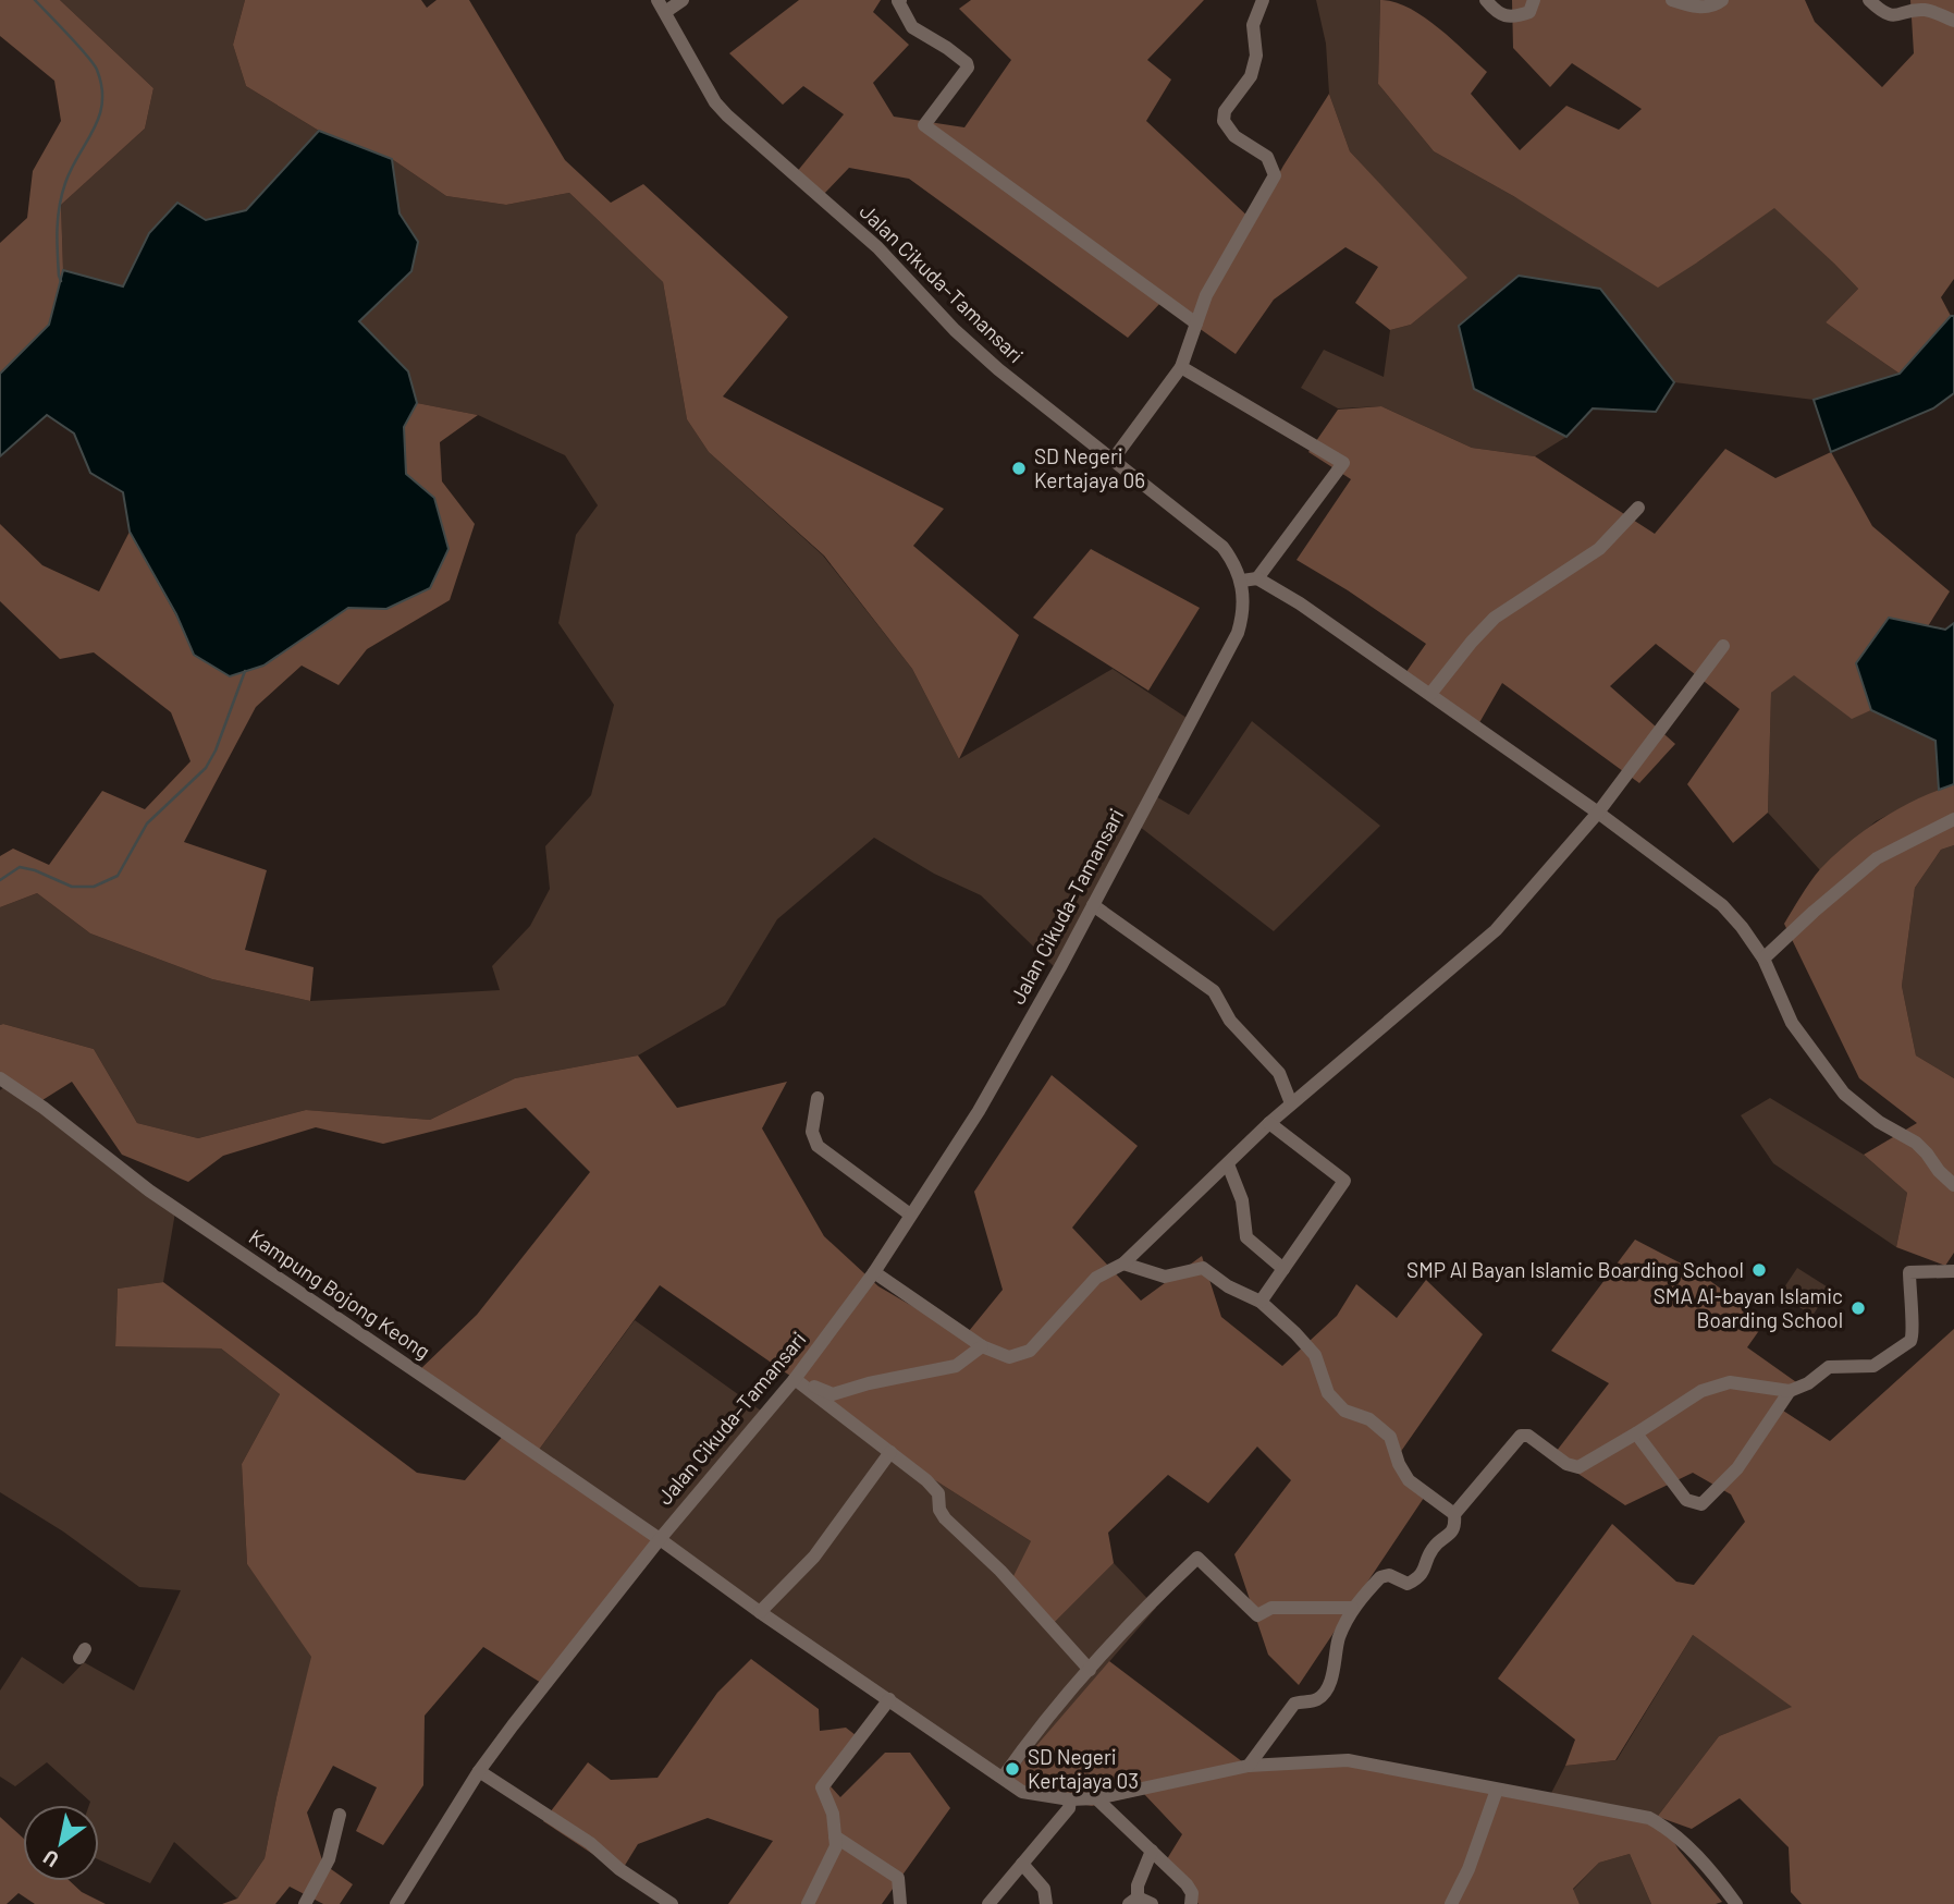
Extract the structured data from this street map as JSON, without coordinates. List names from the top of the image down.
{
  "streets": {
    "street": ["Jalan Cikuda–Tamansari", "Kampung Bojong Keong"]
  },
  "crossings": [
    ["Jalan Cikuda–Tamansari", "Kampung Bojong Keong"]
  ],
  "places": [
    "SD Negeri Kertajaya 06",
    "SMP Al Bayan Islamic Boarding School",
    "SMA Al-bayan Islamic Boarding School",
    "SD Negeri Kertajaya 03"
  ],
  "north": "bottom left"
}
